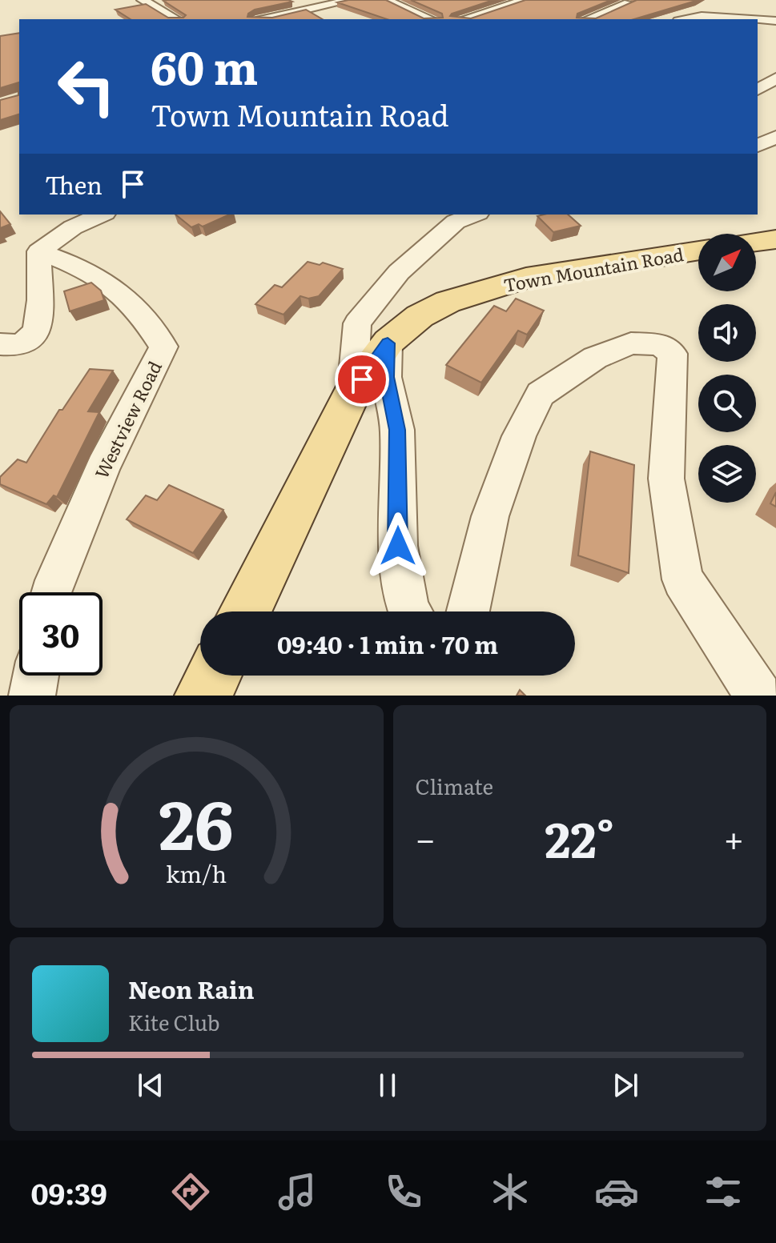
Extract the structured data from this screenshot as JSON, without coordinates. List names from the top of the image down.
{
  "streets": {
    "main road": ["Town Mountain Road"],
    "street": ["Westview Road"]
  },
  "north": "top right",
  "page": {
    "turn": ["60 m", "Town Mountain Road"],
    "then": "Then",
    "limit": "30",
    "trip": "09:40 · 1 min · 70 m",
    "tile": "Climate",
    "heat": ["−", "22°", "+"],
    "song": ["Neon Rain", "Kite Club"],
    "tabs": "09:39",
    "gauge": ["26", "km/h"]
  }
}
